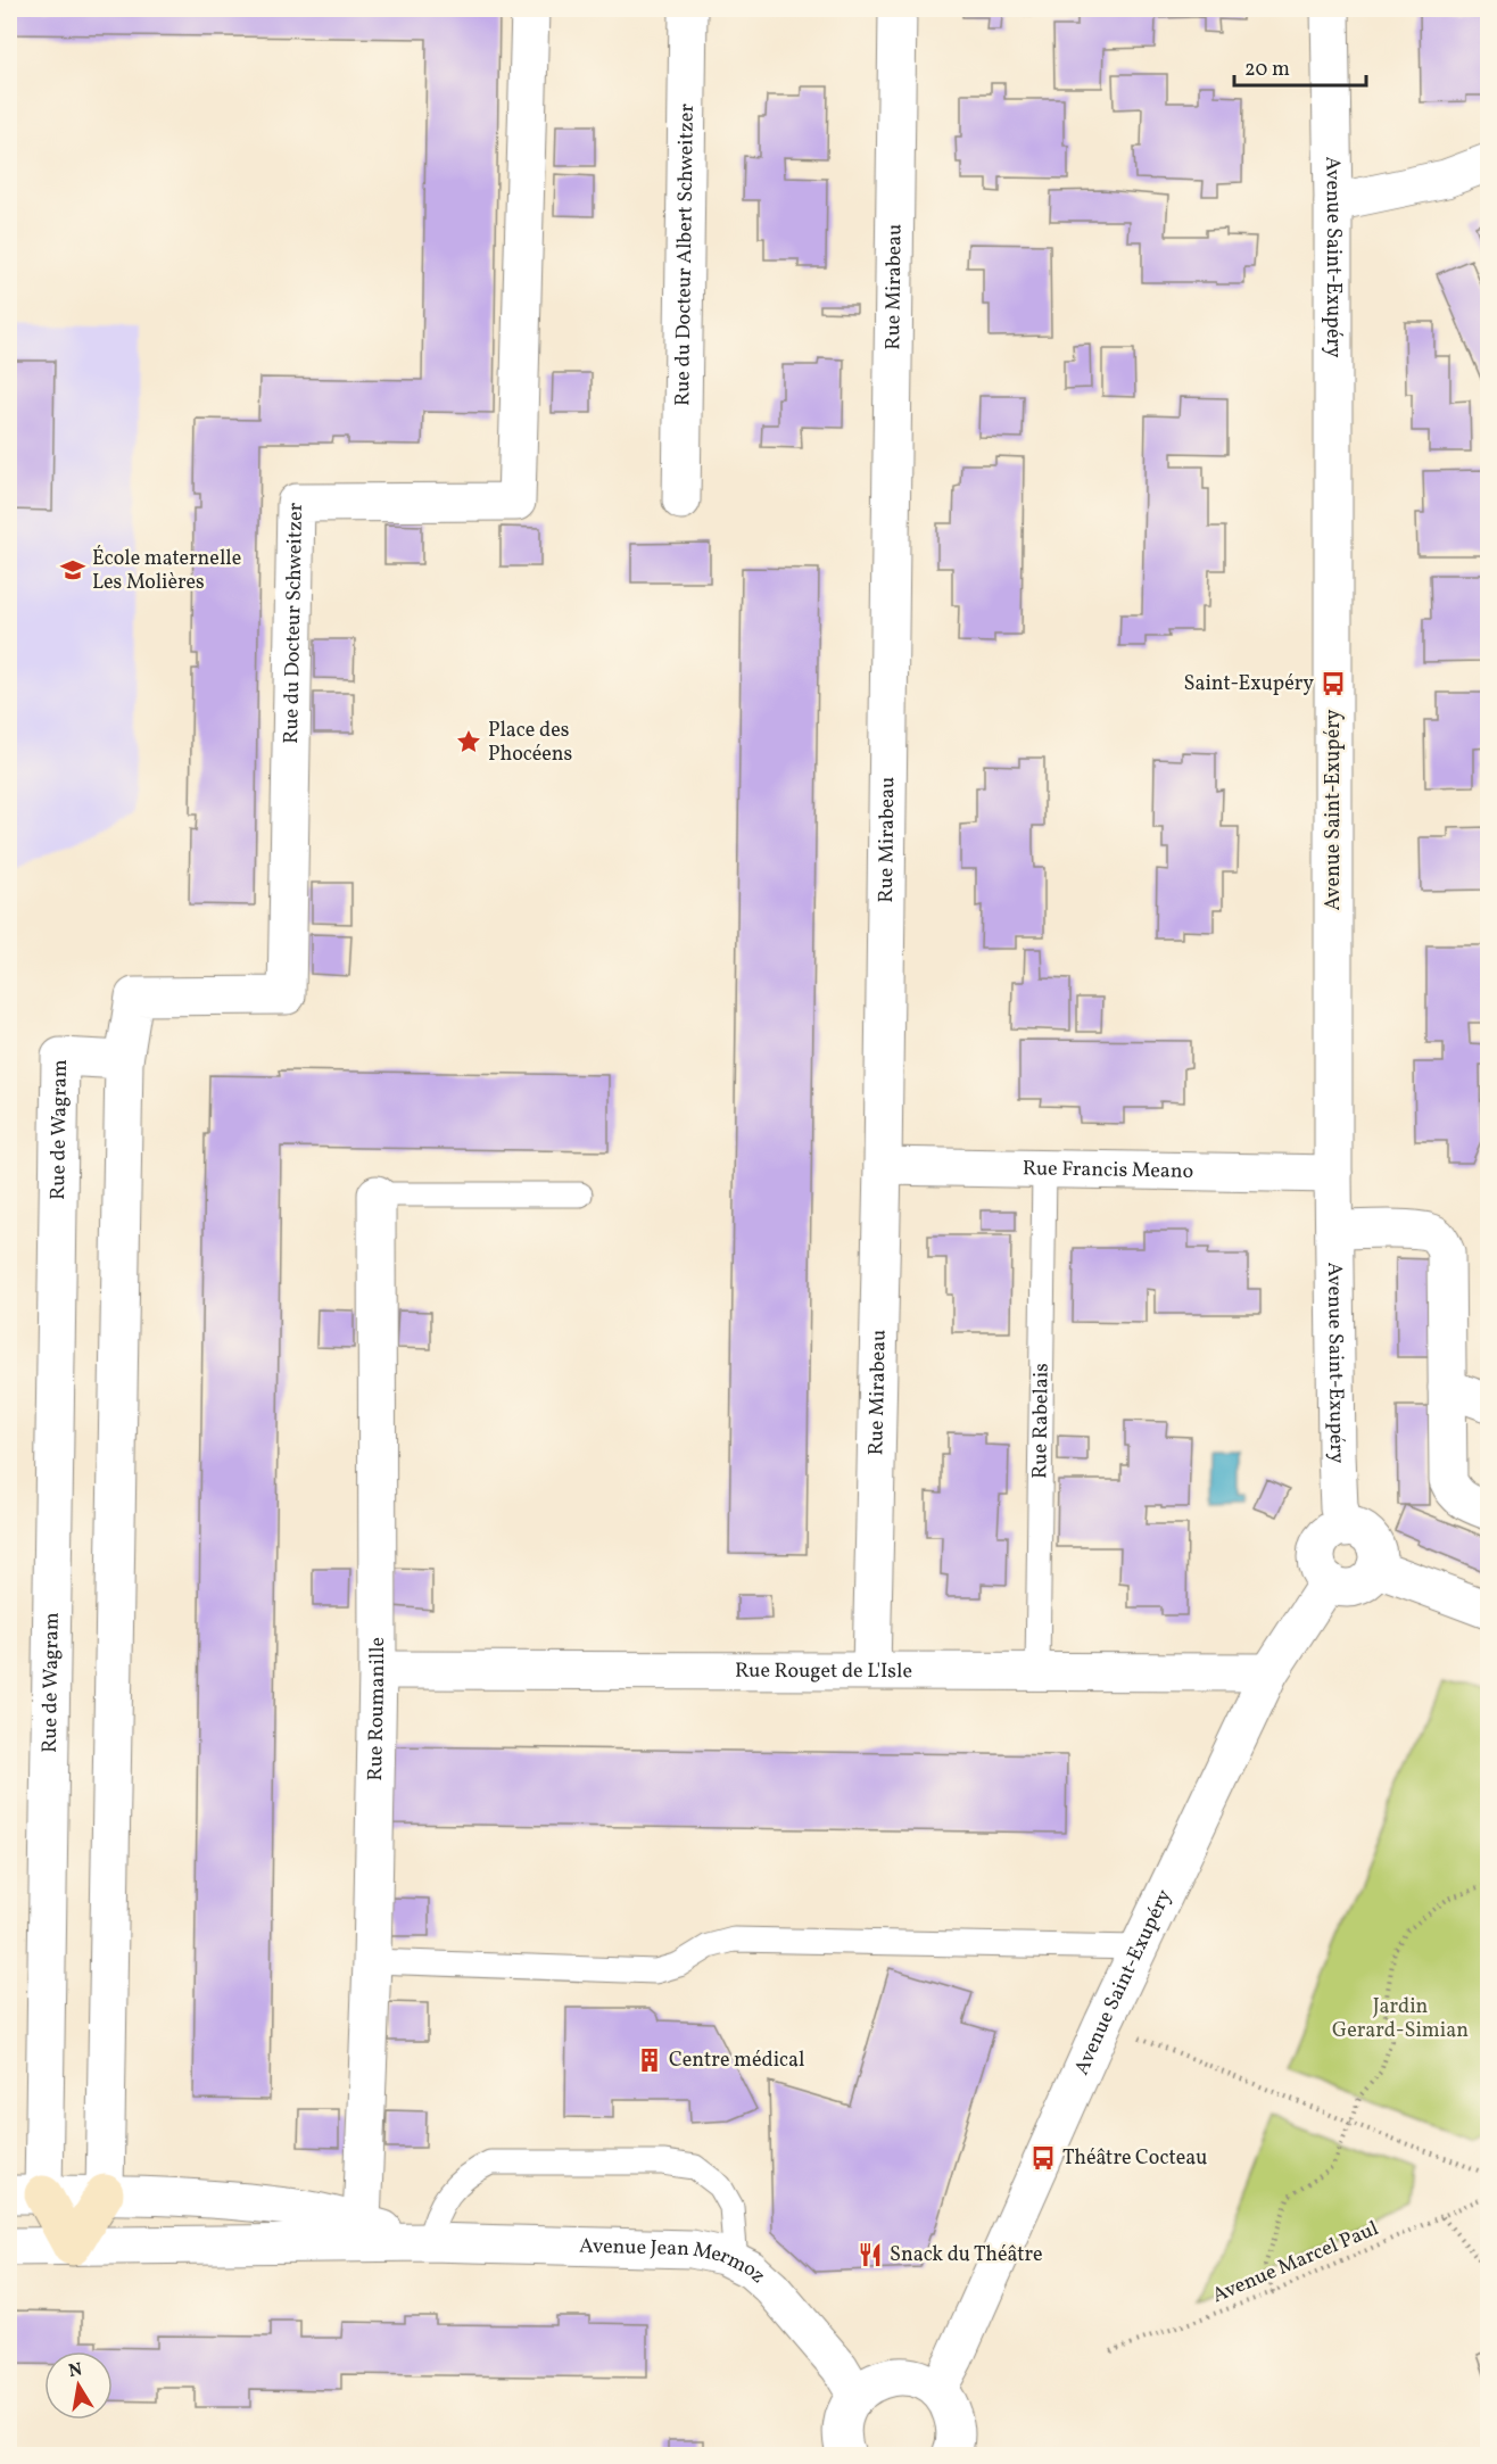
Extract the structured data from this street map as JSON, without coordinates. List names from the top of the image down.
{
  "streets": {
    "street": [
      "Rue du Docteur Albert Schweitzer",
      "Avenue Saint-Exupéry",
      "Rue Mirabeau",
      "Rue du Docteur Schweitzer",
      "Rue de Wagram",
      "Rue Francis Meano",
      "Rue Rouget de L'Isle",
      "Rue Roumanille",
      "Avenue Jean Mermoz"
    ],
    "lane": ["Rue Rabelais"],
    "path": ["Avenue Marcel Paul"]
  },
  "crossings": [
    ["Avenue Saint-Exupéry", "Rue Francis Meano"],
    ["Avenue Saint-Exupéry", "Rue Rouget de L'Isle"],
    ["Rue Mirabeau", "Rue Francis Meano"],
    ["Rue Mirabeau", "Rue Rouget de L'Isle"],
    ["Rue du Docteur Schweitzer", "Rue de Wagram"],
    ["Rue de Wagram", "Avenue Jean Mermoz"],
    ["Rue Francis Meano", "Rue Rabelais"],
    ["Rue Rabelais", "Rue Rouget de L'Isle"],
    ["Rue Rouget de L'Isle", "Rue Roumanille"],
    ["Rue Roumanille", "Avenue Jean Mermoz"]
  ],
  "parks": ["Jardin Gerard-Simian"],
  "places": {
    "school or university": ["École maternelle Les Molières"],
    "bus stop": ["Saint-Exupéry", "Théâtre Cocteau"],
    "place": ["Place des Phocéens"],
    "building": ["Centre médical"],
    "restaurant": ["Snack du Théâtre"]
  },
  "scale_bar": "20 m",
  "north": "top"
}
